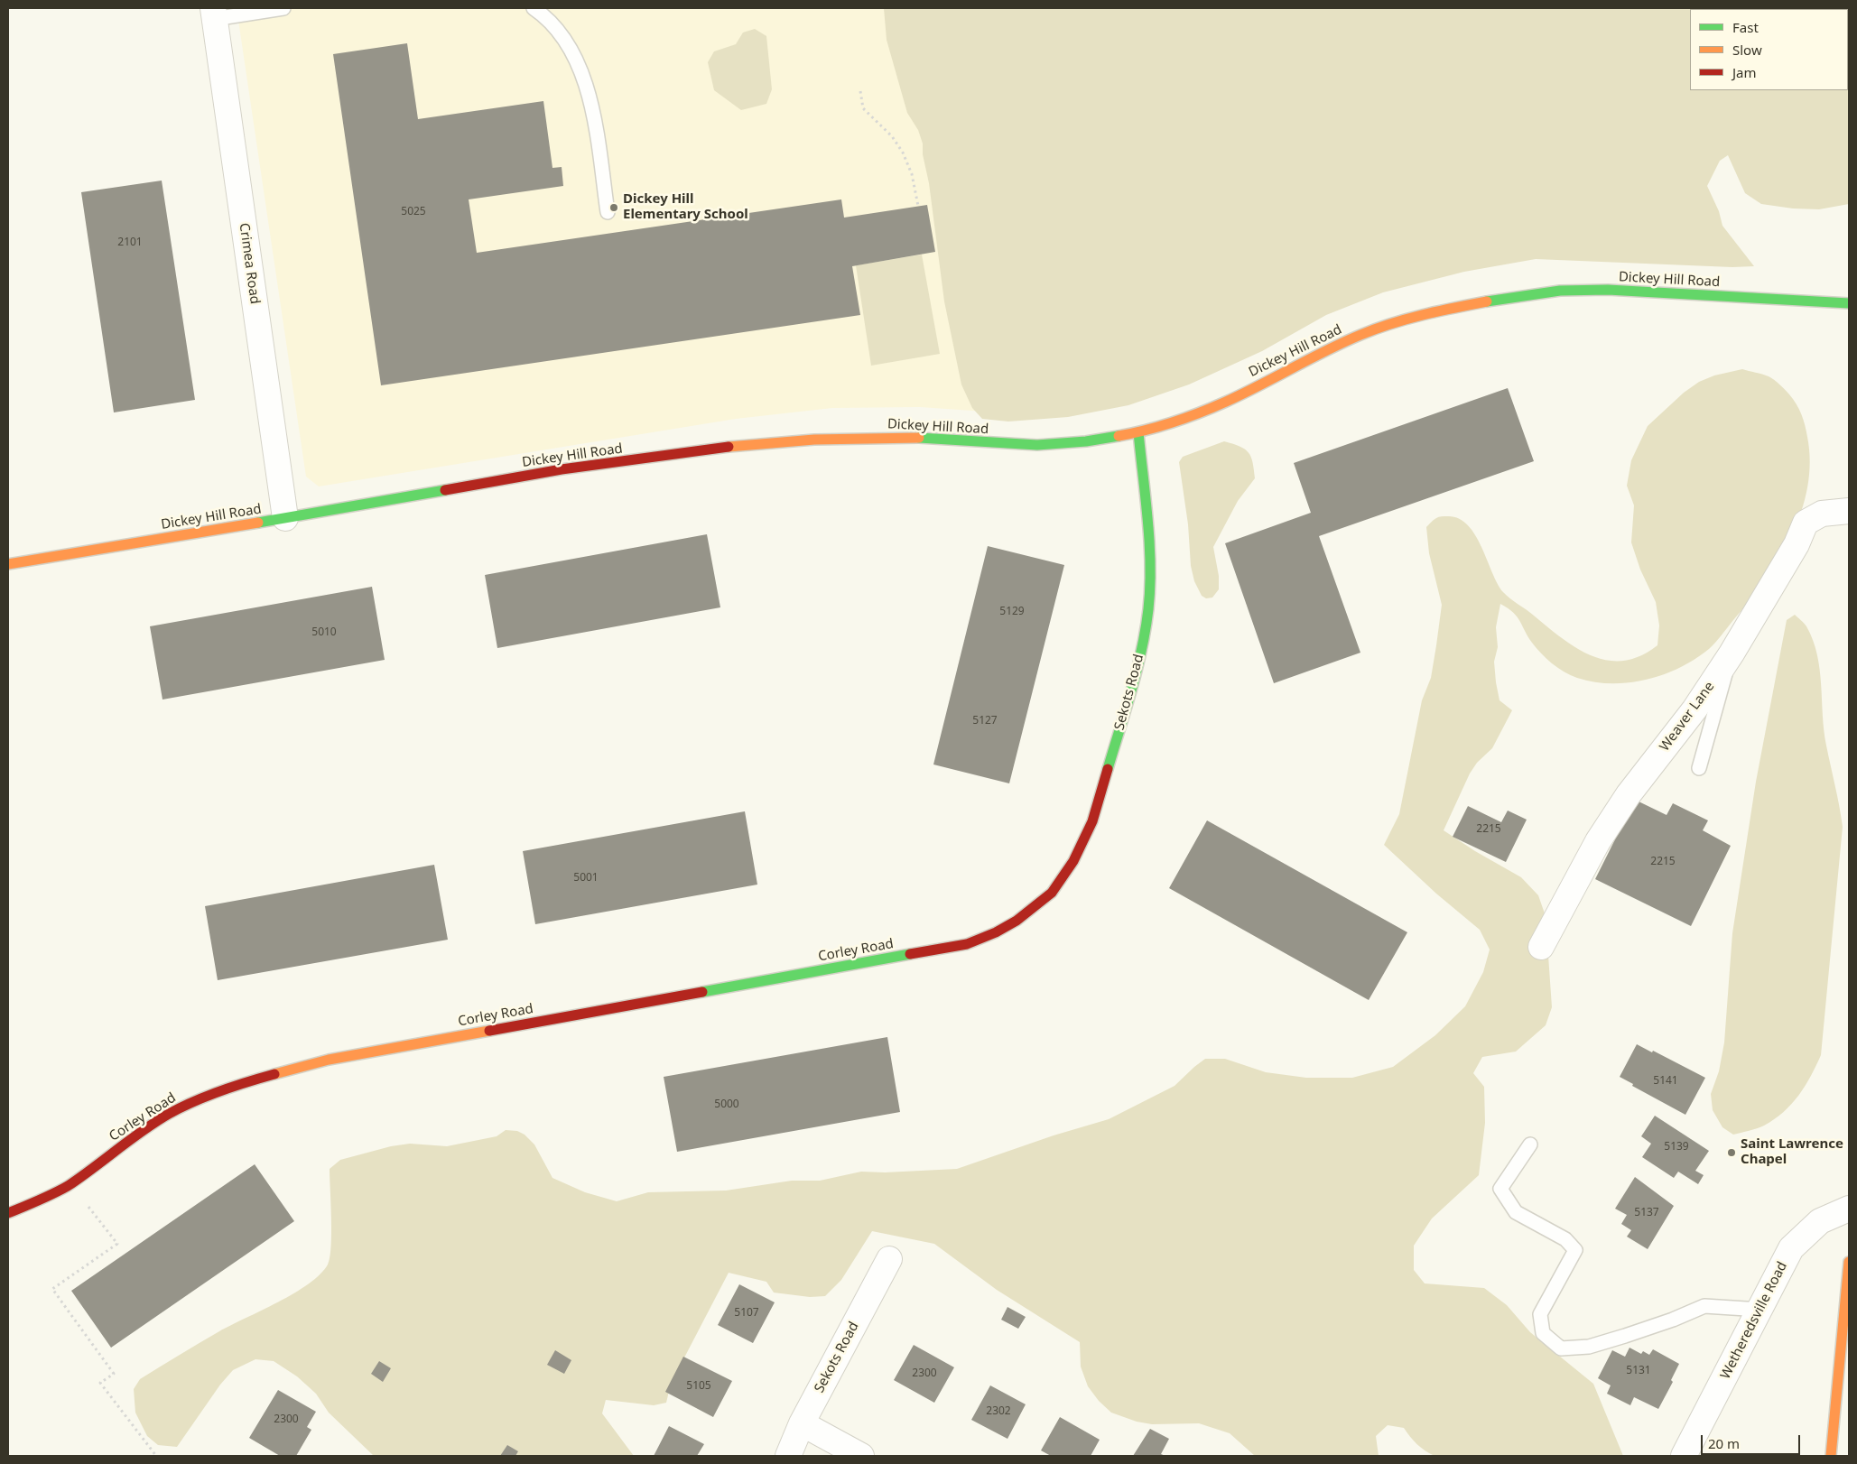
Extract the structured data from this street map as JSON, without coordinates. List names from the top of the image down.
{
  "streets": {
    "street": [
      "Crimea Road",
      "Dickey Hill Road",
      "Sekots Road",
      "Weaver Lane",
      "Corley Road",
      "Wetheredsville Road"
    ]
  },
  "crossings": [
    ["Crimea Road", "Dickey Hill Road"],
    ["Dickey Hill Road", "Sekots Road"],
    ["Sekots Road", "Corley Road"]
  ],
  "places": ["Dickey Hill Elementary School", "Saint Lawrence Chapel"],
  "house_numbers": [
    "5025",
    "2101",
    "5129",
    "5010",
    "5127",
    "2215",
    "2215",
    "5001",
    "5141",
    "5000",
    "5139",
    "5137",
    "5107",
    "5131",
    "2300",
    "5105",
    "2302",
    "2300"
  ],
  "legend": ["Fast", "Slow", "Jam"],
  "scale_bar": "20 m"
}
